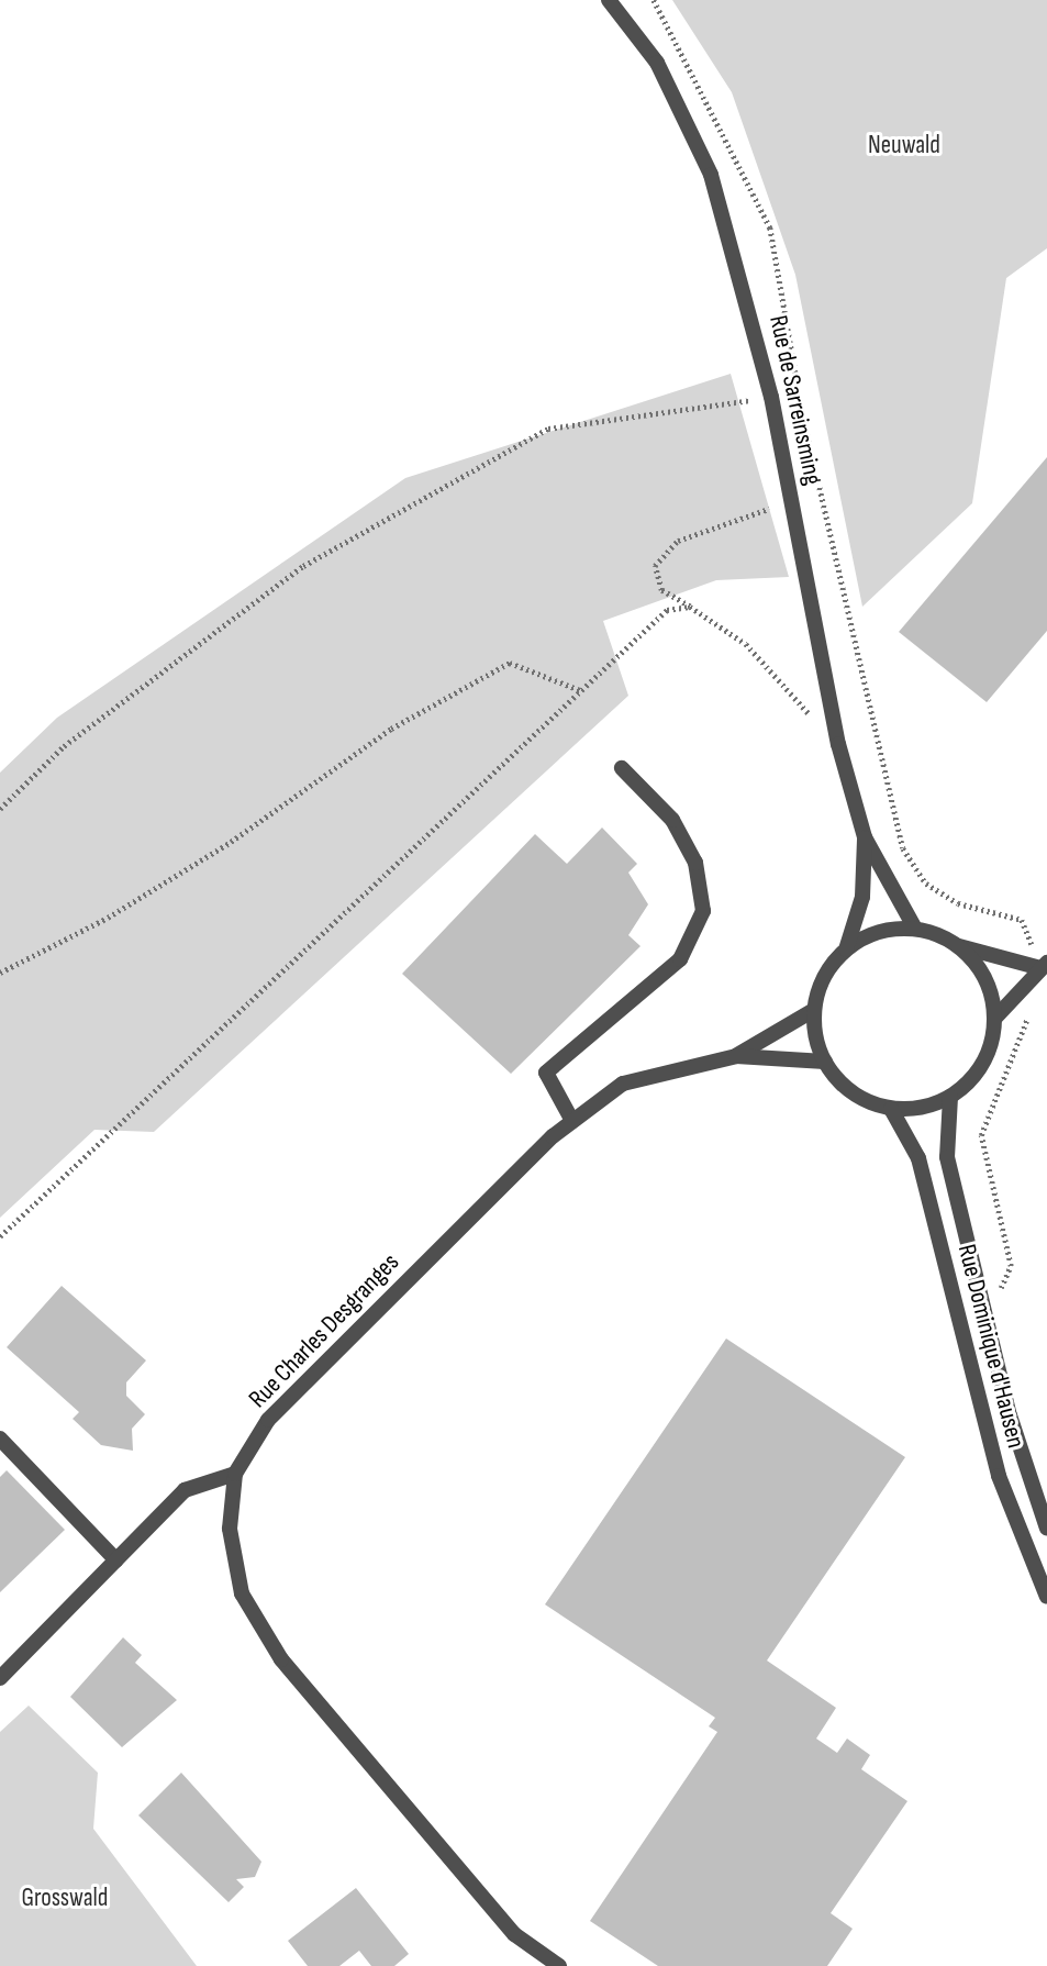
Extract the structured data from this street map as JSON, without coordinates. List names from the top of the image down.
{
  "streets": {
    "street": ["Rue de Sarreinsming", "Rue Charles Desgranges", "Rue Dominique d'Hausen"]
  },
  "crossings": [
    ["Rue de Sarreinsming", "Rue Charles Desgranges"],
    ["Rue de Sarreinsming", "Rue Dominique d'Hausen"],
    ["Rue Charles Desgranges", "Rue Dominique d'Hausen"]
  ],
  "parks": ["Neuwald", "Grosswald"]
}
